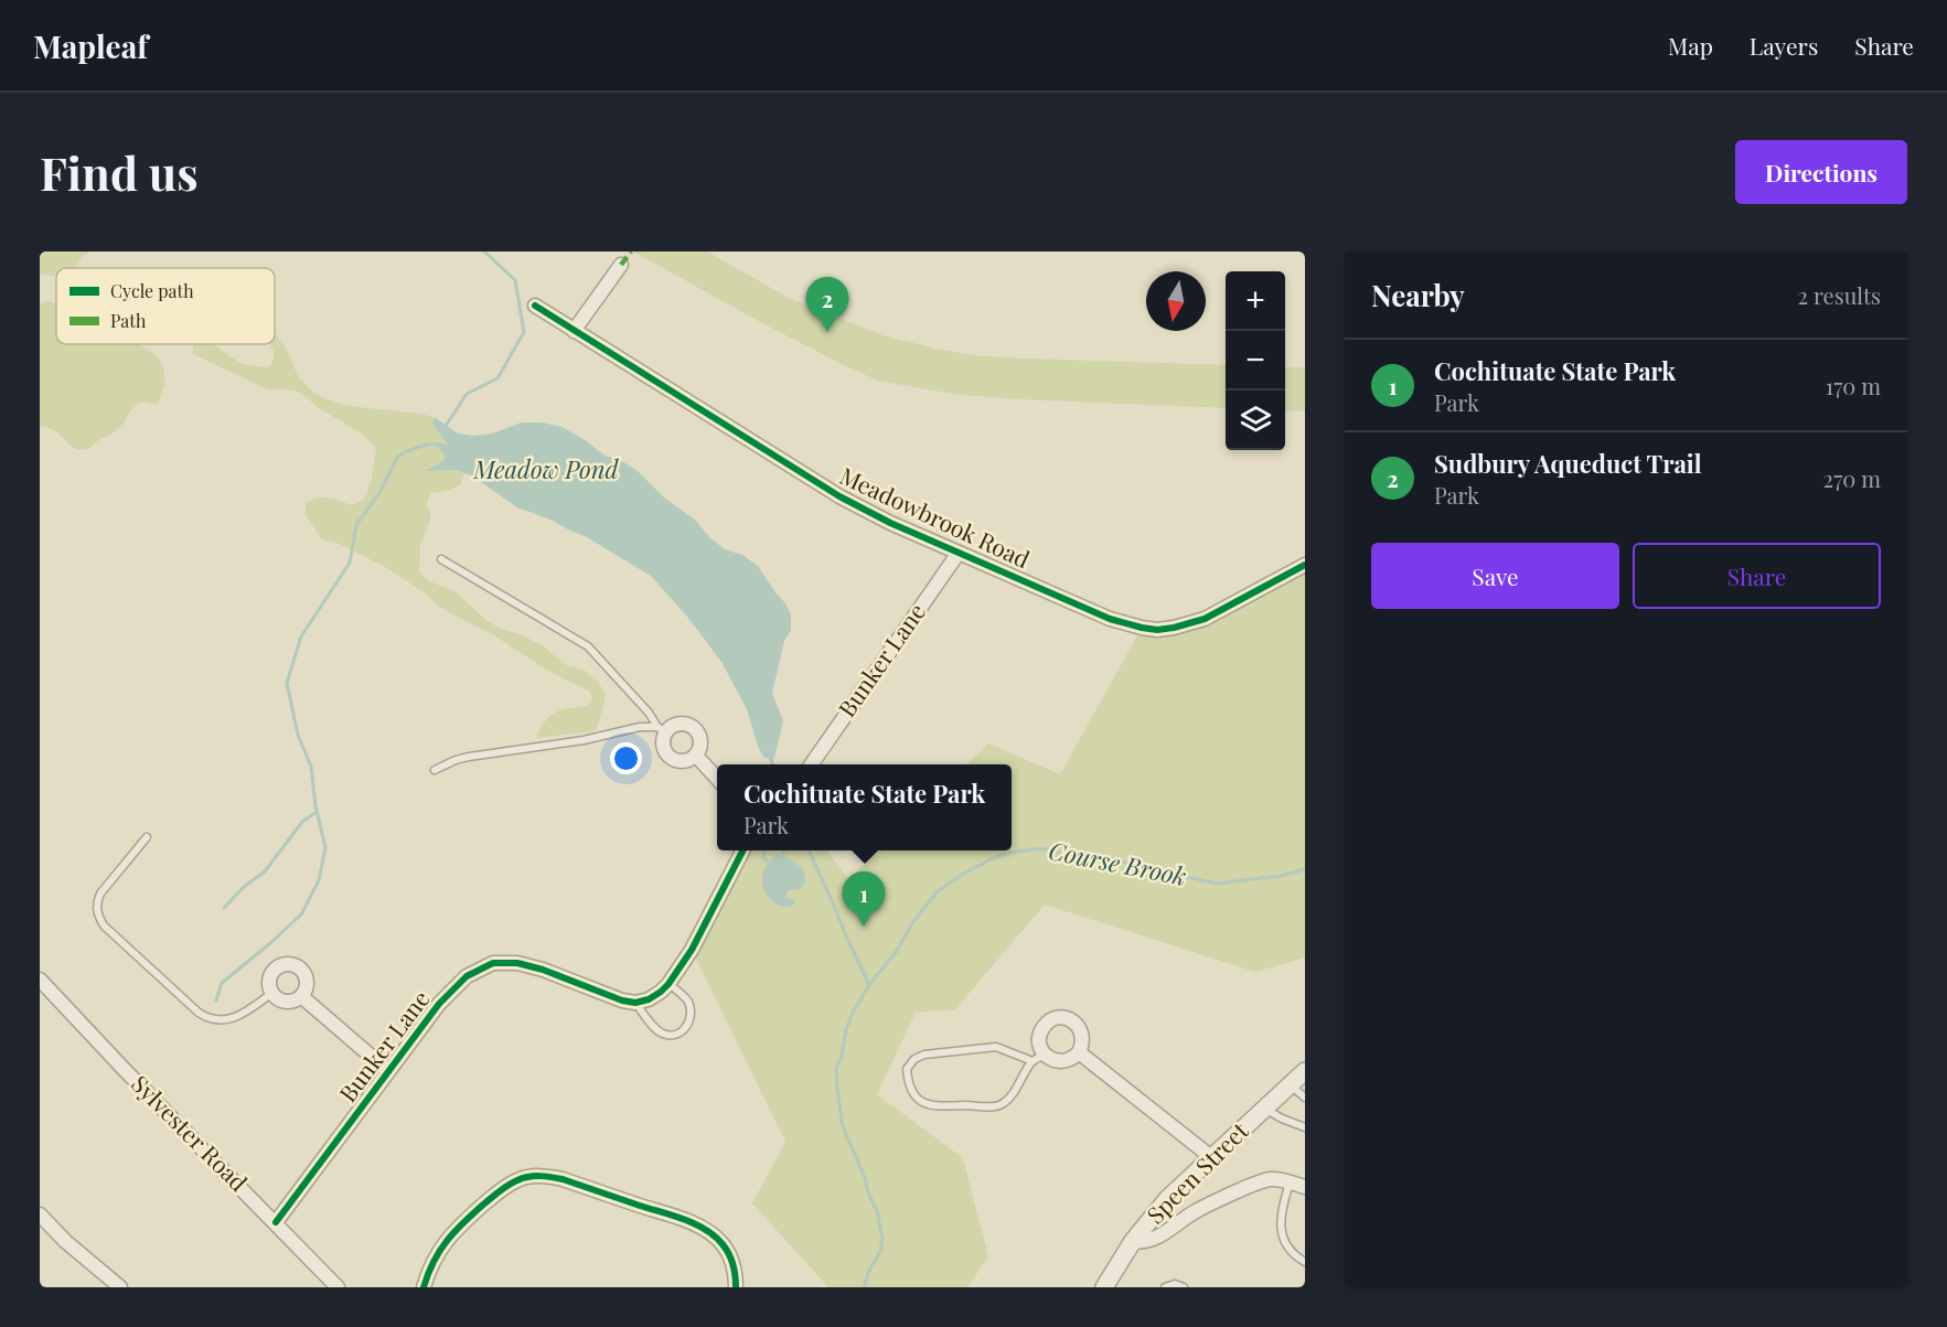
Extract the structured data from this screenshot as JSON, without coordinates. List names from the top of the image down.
{
  "streets": {
    "street": [
      "Meadowbrook Road",
      "Bunker Lane",
      "Sylvester Road",
      "Speen Street"
    ]
  },
  "crossings": [
    ["Meadowbrook Road", "Bunker Lane"],
    ["Bunker Lane", "Sylvester Road"]
  ],
  "water": ["Meadow Pond", "Course Brook"],
  "legend": ["Cycle path", "Path"],
  "north": "bottom",
  "page": {
    "header": "Mapleaf",
    "nav": ["Map", "Layers", "Share"],
    "buttons": [
      "Directions",
      ["Save", "Share"]
    ],
    "title": "Find us",
    "heading": ["Nearby", "2 results"],
    "map_buttons": ["+", "−"],
    "pins": ["2", "1"],
    "list": [
      {
        "mark": "1",
        "name": "Cochituate State Park",
        "note": "Park",
        "value": "170 m"
      },
      {
        "mark": "2",
        "name": "Sudbury Aqueduct Trail",
        "note": "Park",
        "value": "270 m"
      }
    ],
    "popup": ["Cochituate State Park", "Park"]
  }
}
